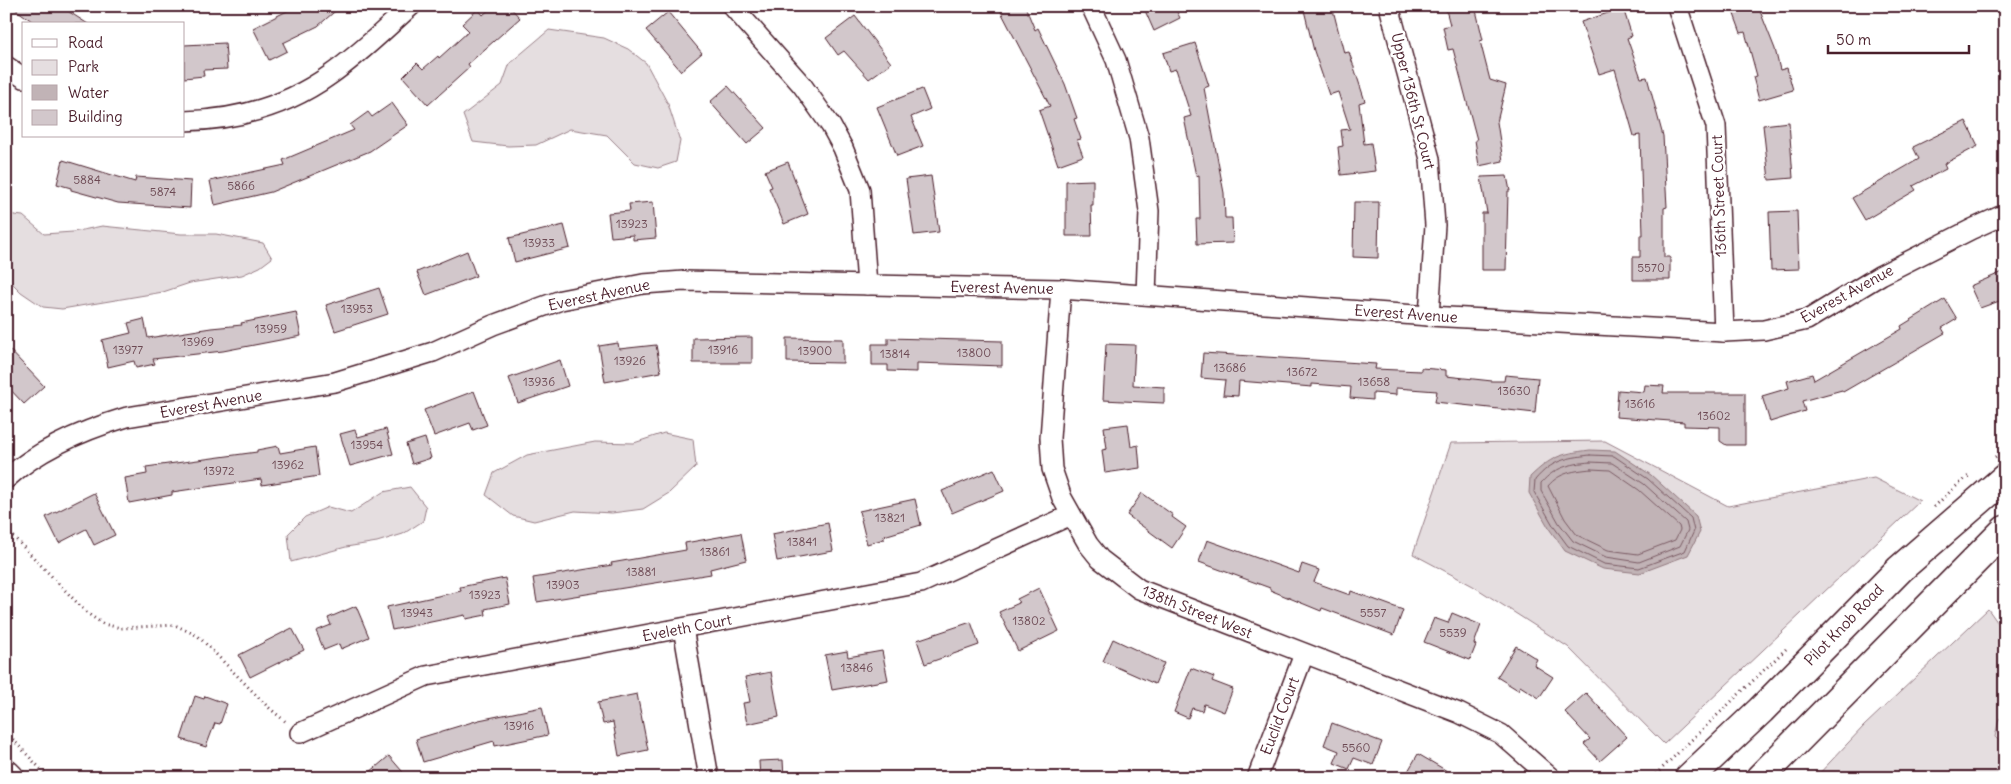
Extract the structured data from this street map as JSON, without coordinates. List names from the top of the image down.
{
  "streets": {
    "main road": ["Pilot Knob Road"],
    "street": [
      "Upper 136th St Court",
      "136th Street Court",
      "Everest Avenue",
      "138th Street West",
      "Eveleth Court",
      "Euclid Court"
    ]
  },
  "crossings": [
    ["Upper 136th St Court", "Everest Avenue"],
    ["136th Street Court", "Everest Avenue"],
    ["Everest Avenue", "138th Street West"],
    ["138th Street West", "Eveleth Court"],
    ["138th Street West", "Euclid Court"]
  ],
  "house_numbers": [
    "5884",
    "5866",
    "5874",
    "13923",
    "13933",
    "5570",
    "13953",
    "13959",
    "13969",
    "13977",
    "13916",
    "13900",
    "13800",
    "13814",
    "13926",
    "13686",
    "13672",
    "13936",
    "13658",
    "13630",
    "13616",
    "13602",
    "13954",
    "13962",
    "13972",
    "13821",
    "13841",
    "13861",
    "13881",
    "13903",
    "13923",
    "13943",
    "5557",
    "13802",
    "5539",
    "13846",
    "13916",
    "5560"
  ],
  "legend": [
    "Road",
    "Park",
    "Water",
    "Building"
  ],
  "scale_bar": "50 m"
}
